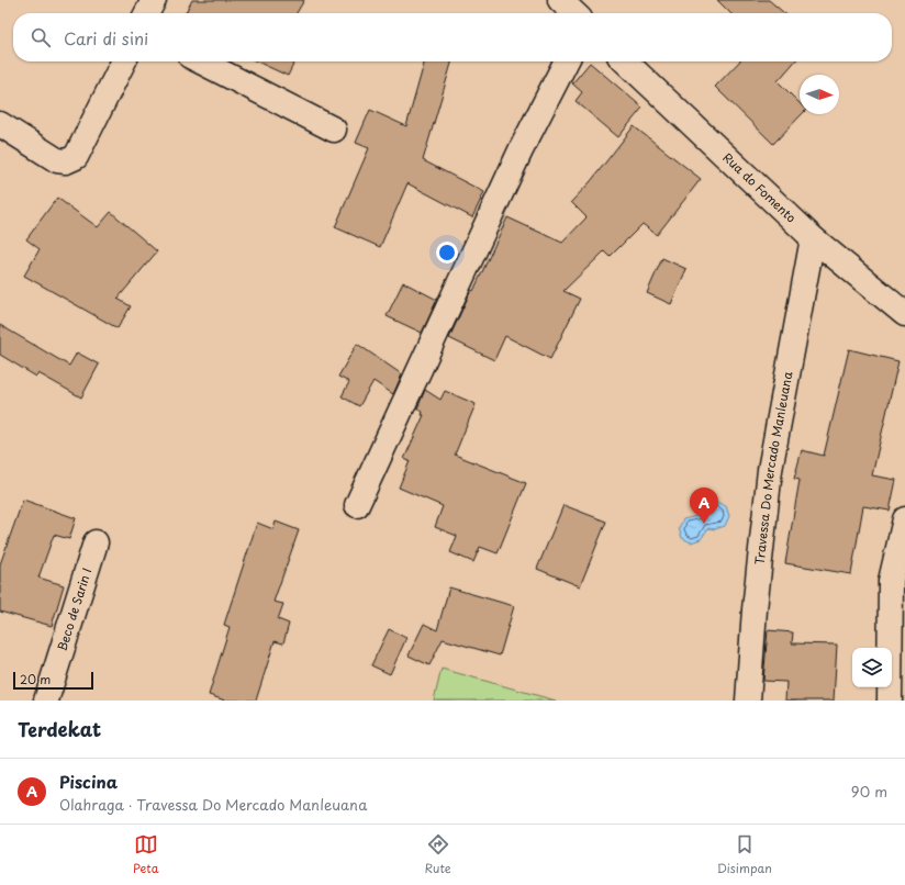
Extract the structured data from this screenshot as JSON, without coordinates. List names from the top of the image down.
{
  "streets": {
    "street": ["Rua do Fomento", "Travessa Do Mercado Manleuana", "Beco de Sarin I"]
  },
  "crossings": [
    ["Rua do Fomento", "Travessa Do Mercado Manleuana"]
  ],
  "scale_bar": "20 m",
  "north": "right",
  "page": {
    "search": "Cari di sini",
    "pins": "A",
    "scale": "20 m",
    "heading": "Terdekat",
    "list": [
      {
        "mark": "A",
        "name": "Piscina",
        "note": "Olahraga · Travessa Do Mercado Manleuana",
        "value": "90 m"
      }
    ],
    "nav": ["Peta", "Rute", "Disimpan"]
  }
}
